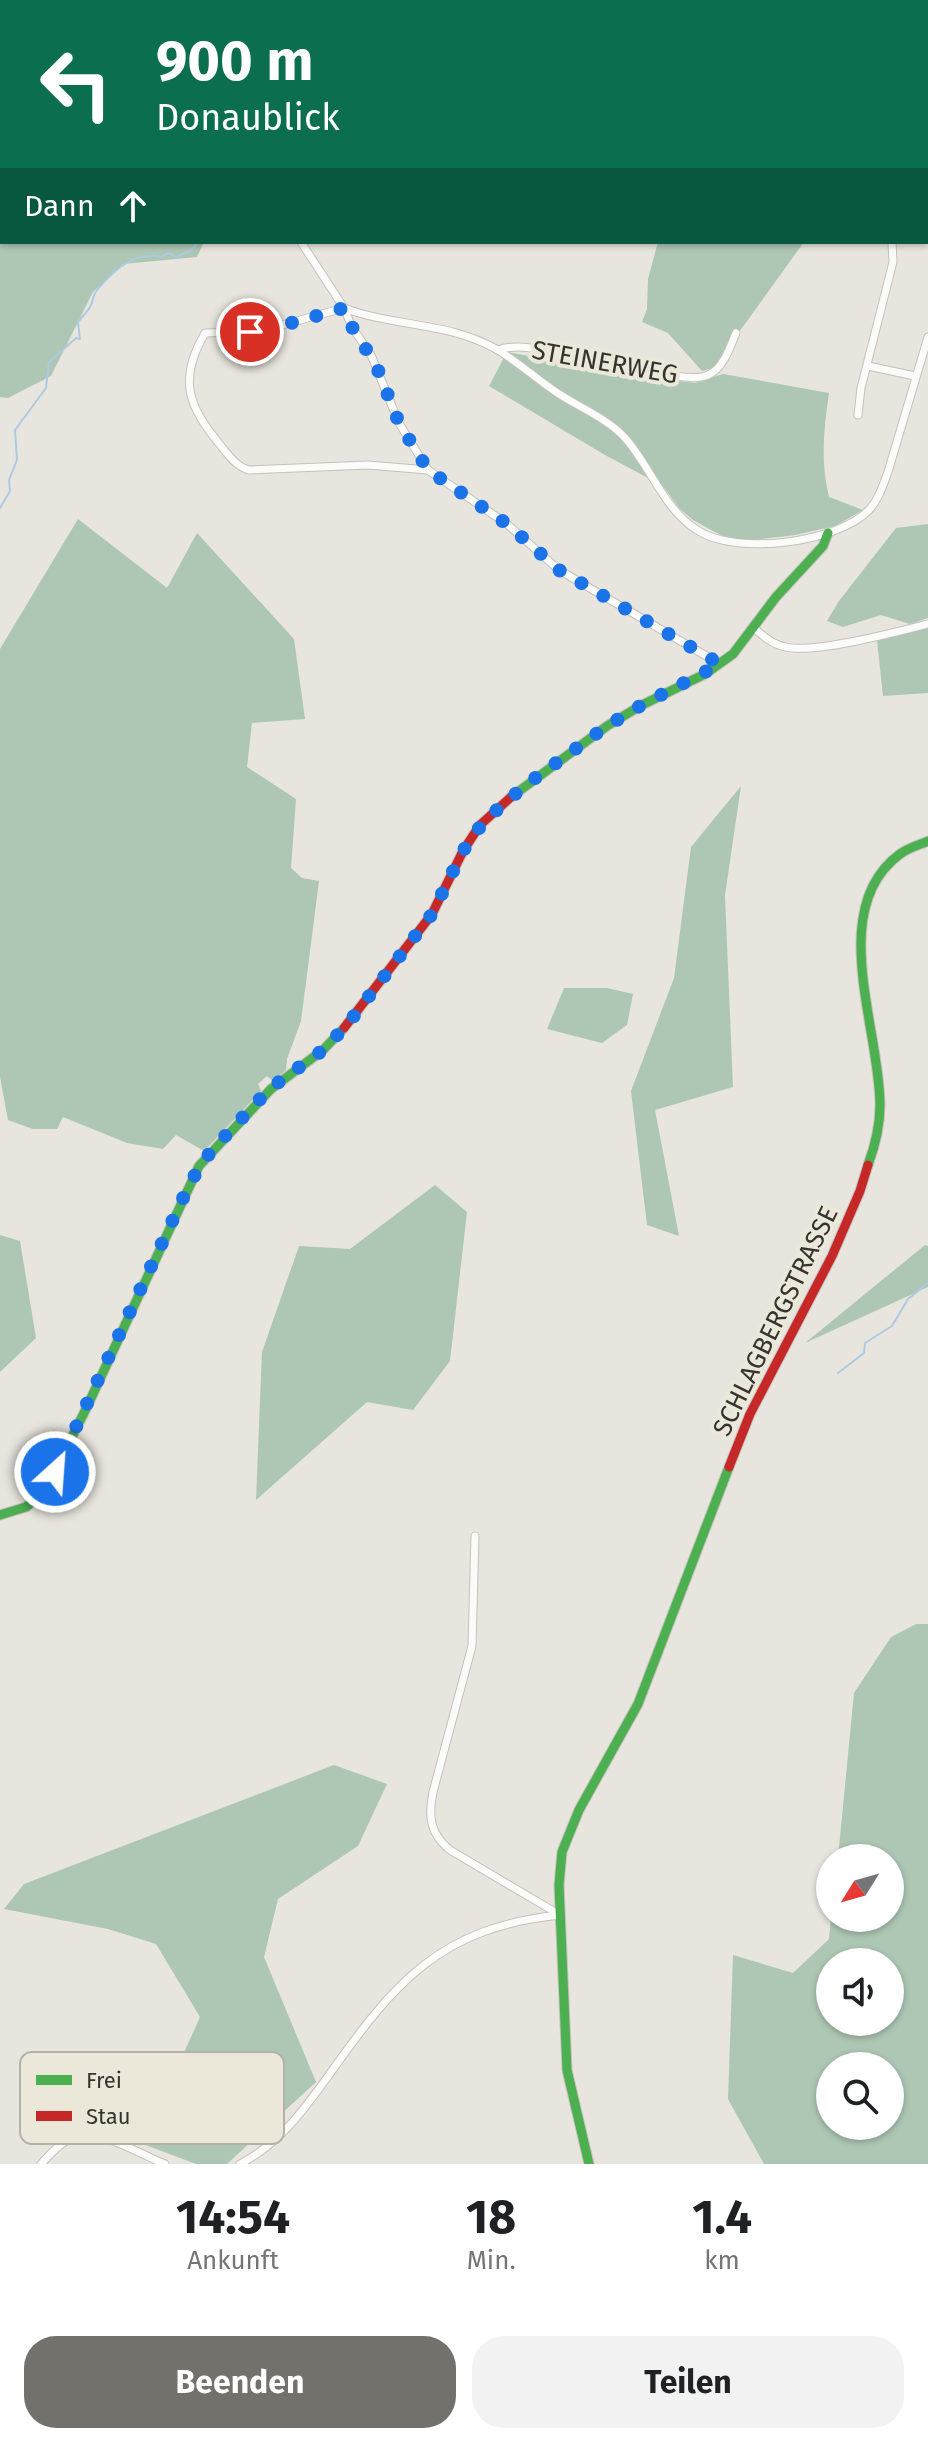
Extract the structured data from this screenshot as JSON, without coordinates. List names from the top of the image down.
{
  "streets": {
    "street": ["STEINERWEG", "SCHLAGBERGSTRASSE"]
  },
  "legend": ["Frei", "Stau"],
  "north": "bottom left",
  "page": {
    "turn": ["900 m", "Donaublick"],
    "then": "Dann",
    "eta": [
      "14:54",
      "Ankunft",
      "18",
      "Min.",
      "1.4",
      "km"
    ],
    "buttons": ["Beenden", "Teilen"]
  }
}
